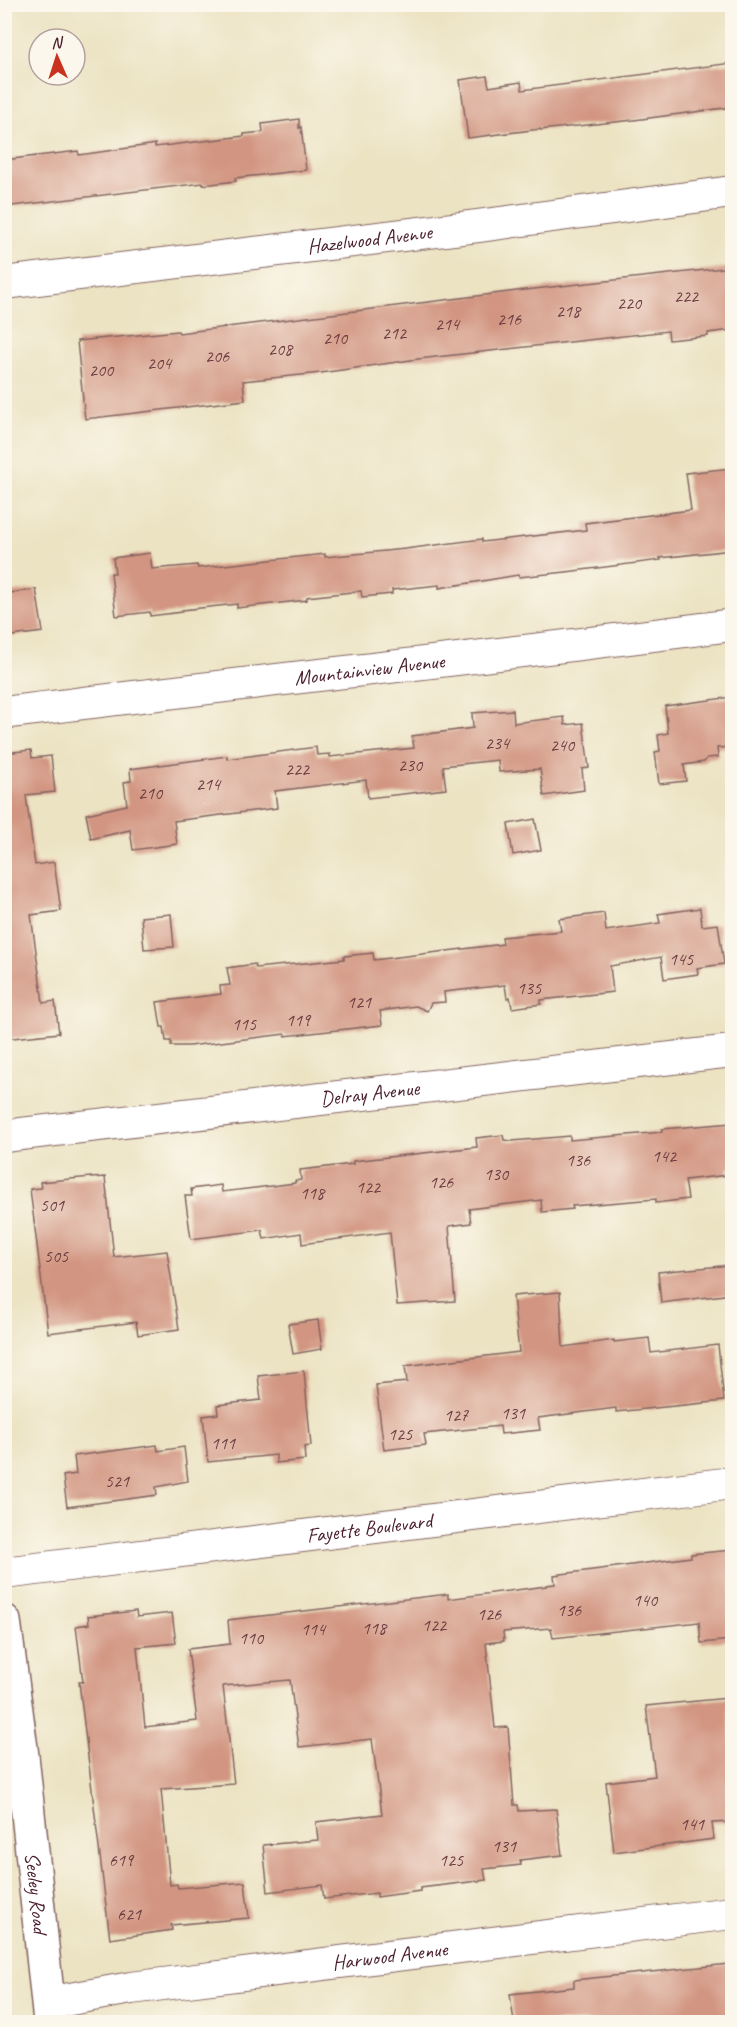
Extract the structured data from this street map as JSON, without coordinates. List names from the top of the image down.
{
  "streets": {
    "street": [
      "Hazelwood Avenue",
      "Mountainview Avenue",
      "Delray Avenue",
      "Fayette Boulevard",
      "Seeley Road",
      "Harwood Avenue"
    ]
  },
  "crossings": [
    ["Seeley Road", "Harwood Avenue"]
  ],
  "house_numbers": [
    "222",
    "220",
    "218",
    "216",
    "214",
    "212",
    "210",
    "208",
    "206",
    "204",
    "200",
    "234",
    "240",
    "230",
    "222",
    "214",
    "210",
    "145",
    "135",
    "121",
    "119",
    "115",
    "142",
    "136",
    "130",
    "126",
    "122",
    "118",
    "501",
    "505",
    "131",
    "127",
    "125",
    "111",
    "521",
    "140",
    "136",
    "126",
    "122",
    "118",
    "114",
    "110",
    "141",
    "131",
    "619",
    "125",
    "621"
  ],
  "north": "top"
}
